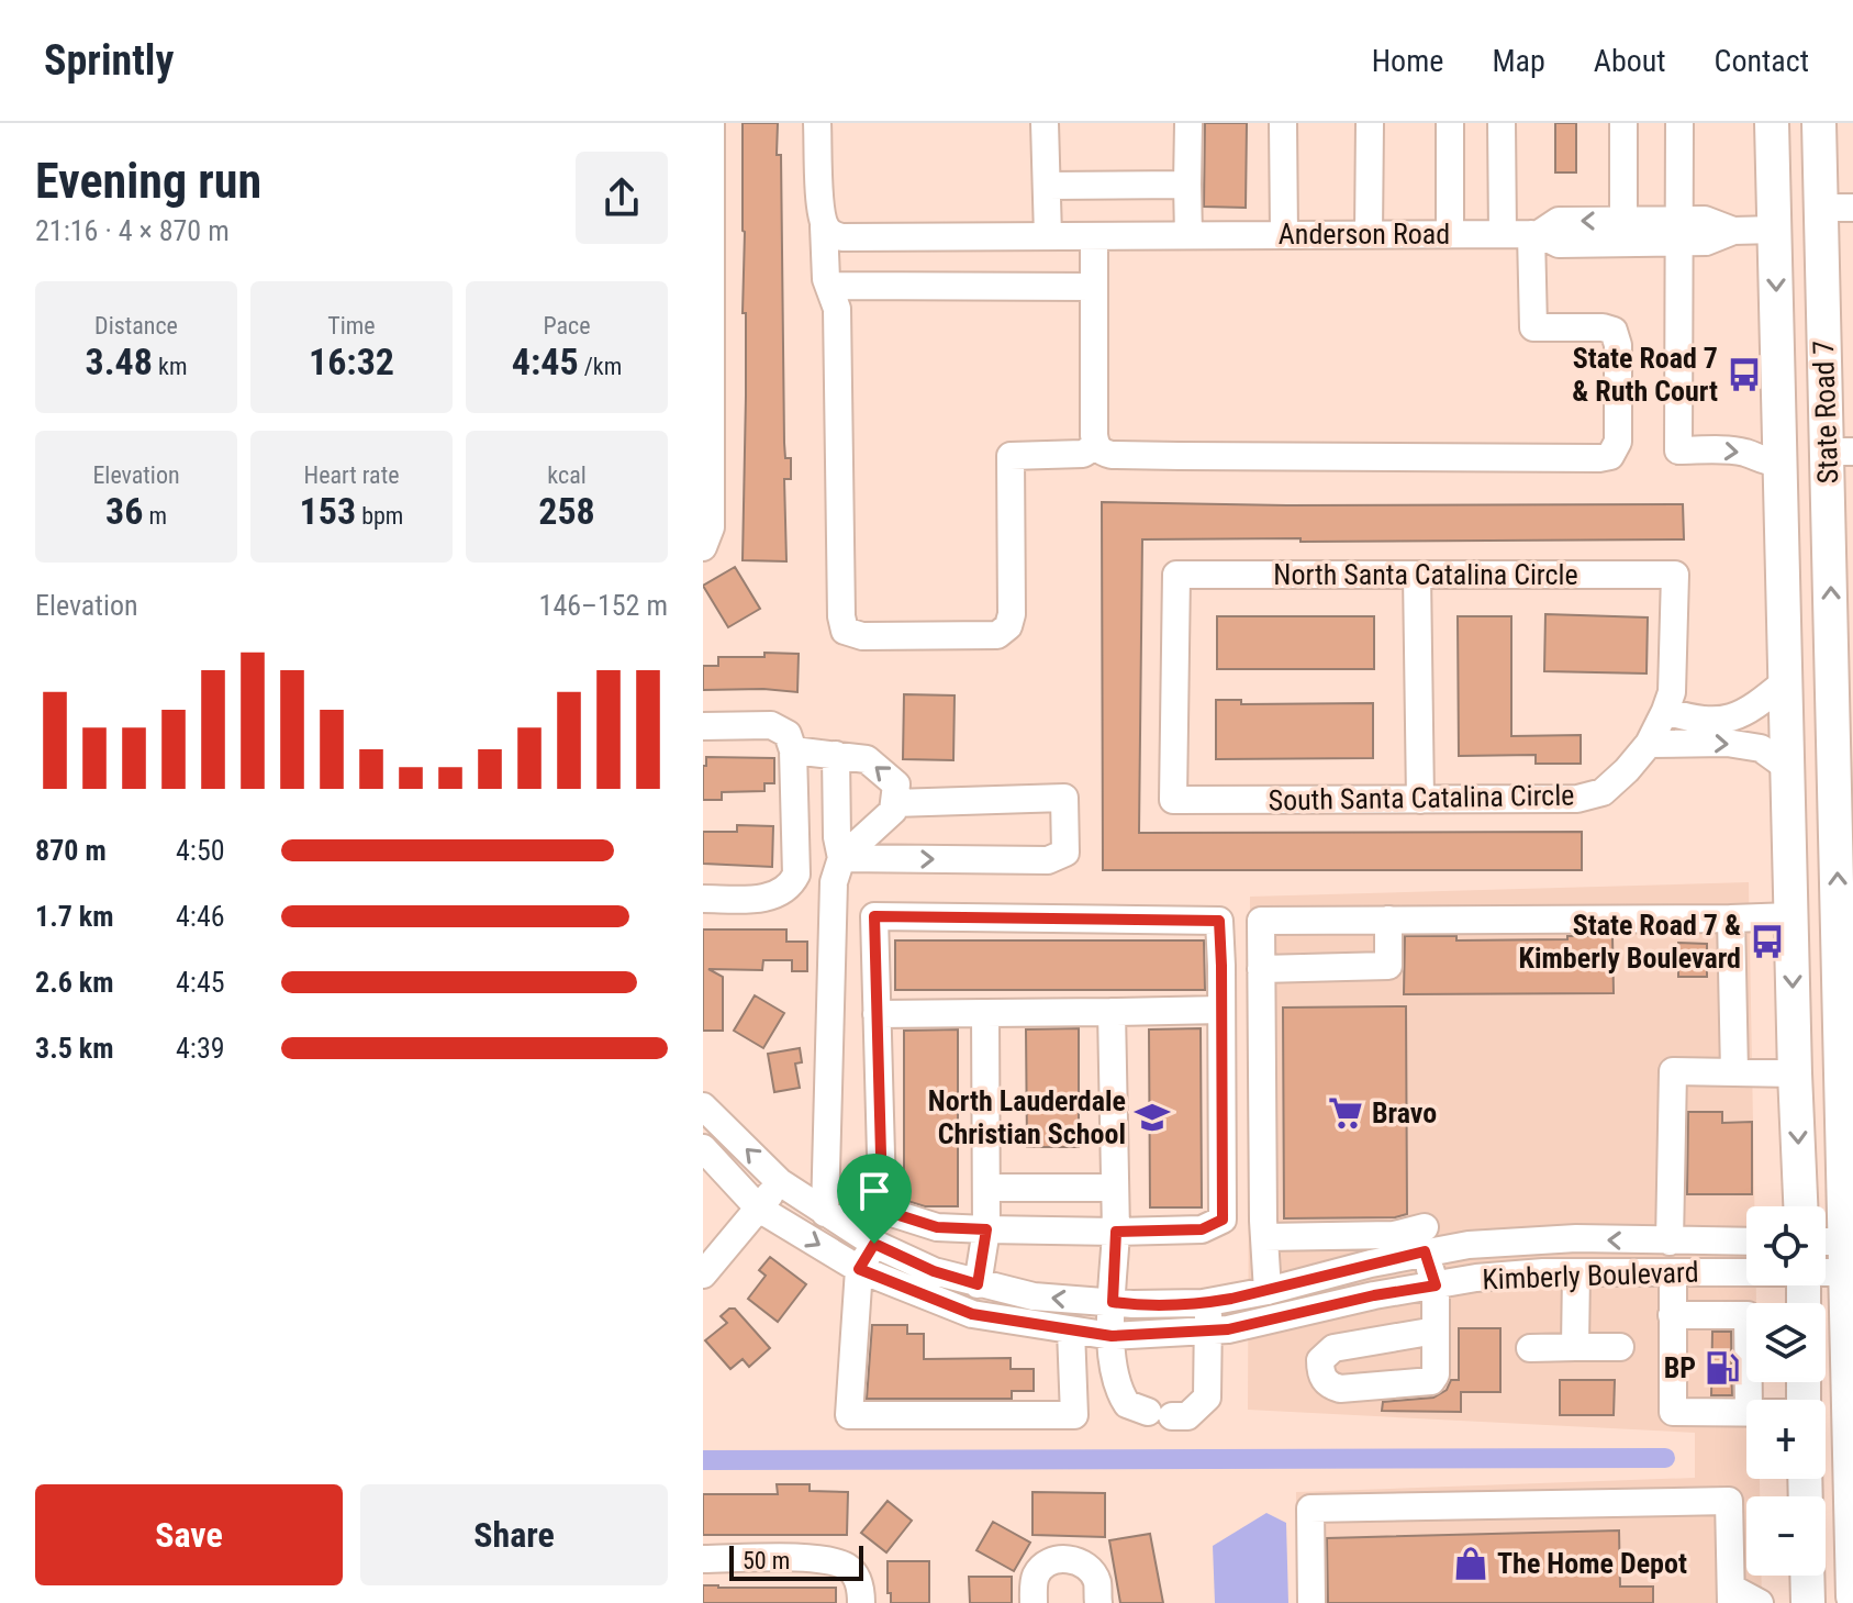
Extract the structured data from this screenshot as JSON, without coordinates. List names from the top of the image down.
{
  "streets": {
    "main road": ["State Road 7"],
    "street": [
      "Anderson Road",
      "North Santa Catalina Circle",
      "South Santa Catalina Circle",
      "Kimberly Boulevard"
    ]
  },
  "crossings": [
    ["Anderson Road", "State Road 7"],
    ["State Road 7", "Kimberly Boulevard"],
    ["North Santa Catalina Circle", "South Santa Catalina Circle"]
  ],
  "places": {
    "bus stop": ["State Road 7 & Ruth Court", "State Road 7 & Kimberly Boulevard"],
    "supermarket": ["Bravo"],
    "school or university": ["North Lauderdale Christian School"],
    "fuel station": ["BP"],
    "shop": ["The Home Depot"]
  },
  "scale_bar": "50 m",
  "page": {
    "header": "Sprintly",
    "nav": [
      "Home",
      "Map",
      "About",
      "Contact"
    ],
    "heading": ["Evening run", "21:16 · 4 × 870 m"],
    "stats": [
      ["Distance", "3.48 km"],
      ["Time", "16:32"],
      ["Pace", "4:45 /km"],
      ["Elevation", "36 m"],
      ["Heart rate", "153 bpm"],
      ["kcal", "258"]
    ],
    "chart": ["Elevation", "146–152 m"],
    "list": [
      {
        "name": "870 m",
        "note": "4:50"
      },
      {
        "name": "1.7 km",
        "note": "4:46"
      },
      {
        "name": "2.6 km",
        "note": "4:45"
      },
      {
        "name": "3.5 km",
        "note": "4:39"
      }
    ],
    "map_buttons": ["+", "−"],
    "buttons": ["Save", "Share"],
    "scale": "50 m"
  }
}
